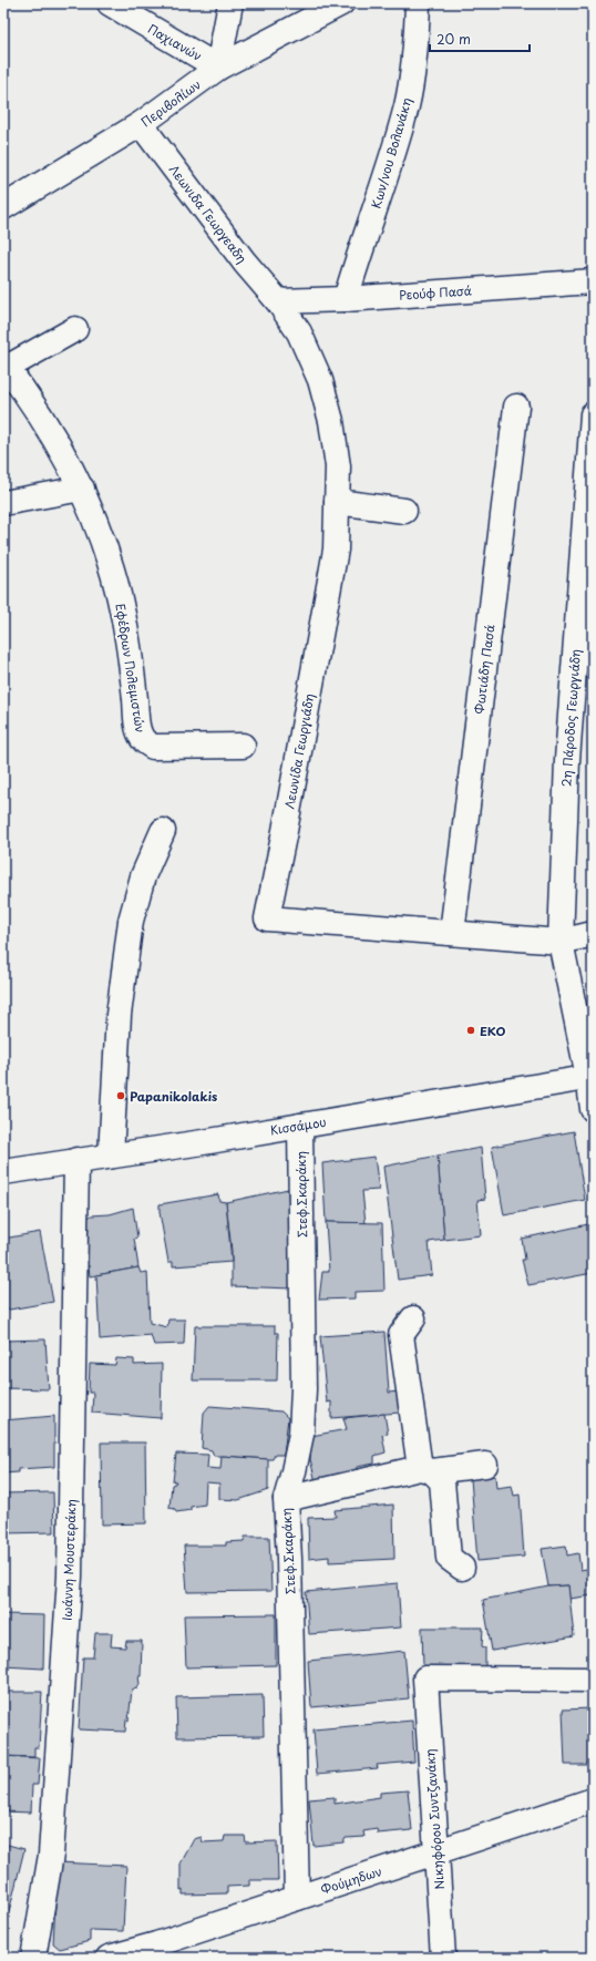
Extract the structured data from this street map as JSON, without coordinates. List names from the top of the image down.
{
  "streets": {
    "street": [
      "Παχιανών",
      "Περιβολίων",
      "Κων/νου Βολανάκη",
      "Λεωνιδα Γεωργεαδη",
      "Ρεούφ Πασά",
      "Εφέδρων Πολεμιστών",
      "Φωτιάδη Πασά",
      "2η Πάροδος Γεωργιάδη",
      "Λεωνίδα Γεωργιάδη",
      "Κισσάμου",
      "Στεφ.Σκαράκη",
      "Ιωάννη Μουστεράκη",
      "Νικηφόρου Συντζανάκη",
      "Φούμηδων"
    ]
  },
  "crossings": [
    ["Παχιανών", "Περιβολίων"],
    ["Περιβολίων", "Λεωνιδα Γεωργεαδη"],
    ["Κων/νου Βολανάκη", "Ρεούφ Πασά"],
    ["Λεωνιδα Γεωργεαδη", "Ρεούφ Πασά"],
    ["Λεωνιδα Γεωργεαδη", "Λεωνίδα Γεωργιάδη"],
    ["Ρεούφ Πασά", "Λεωνίδα Γεωργιάδη"],
    ["Φωτιάδη Πασά", "Λεωνίδα Γεωργιάδη"],
    ["2η Πάροδος Γεωργιάδη", "Λεωνίδα Γεωργιάδη"],
    ["Κισσάμου", "Στεφ.Σκαράκη"],
    ["Κισσάμου", "Ιωάννη Μουστεράκη"],
    ["Στεφ.Σκαράκη", "Φούμηδων"],
    ["Νικηφόρου Συντζανάκη", "Φούμηδων"]
  ],
  "places": ["EKO", "Papanikolakis"],
  "scale_bar": "20 m"
}
